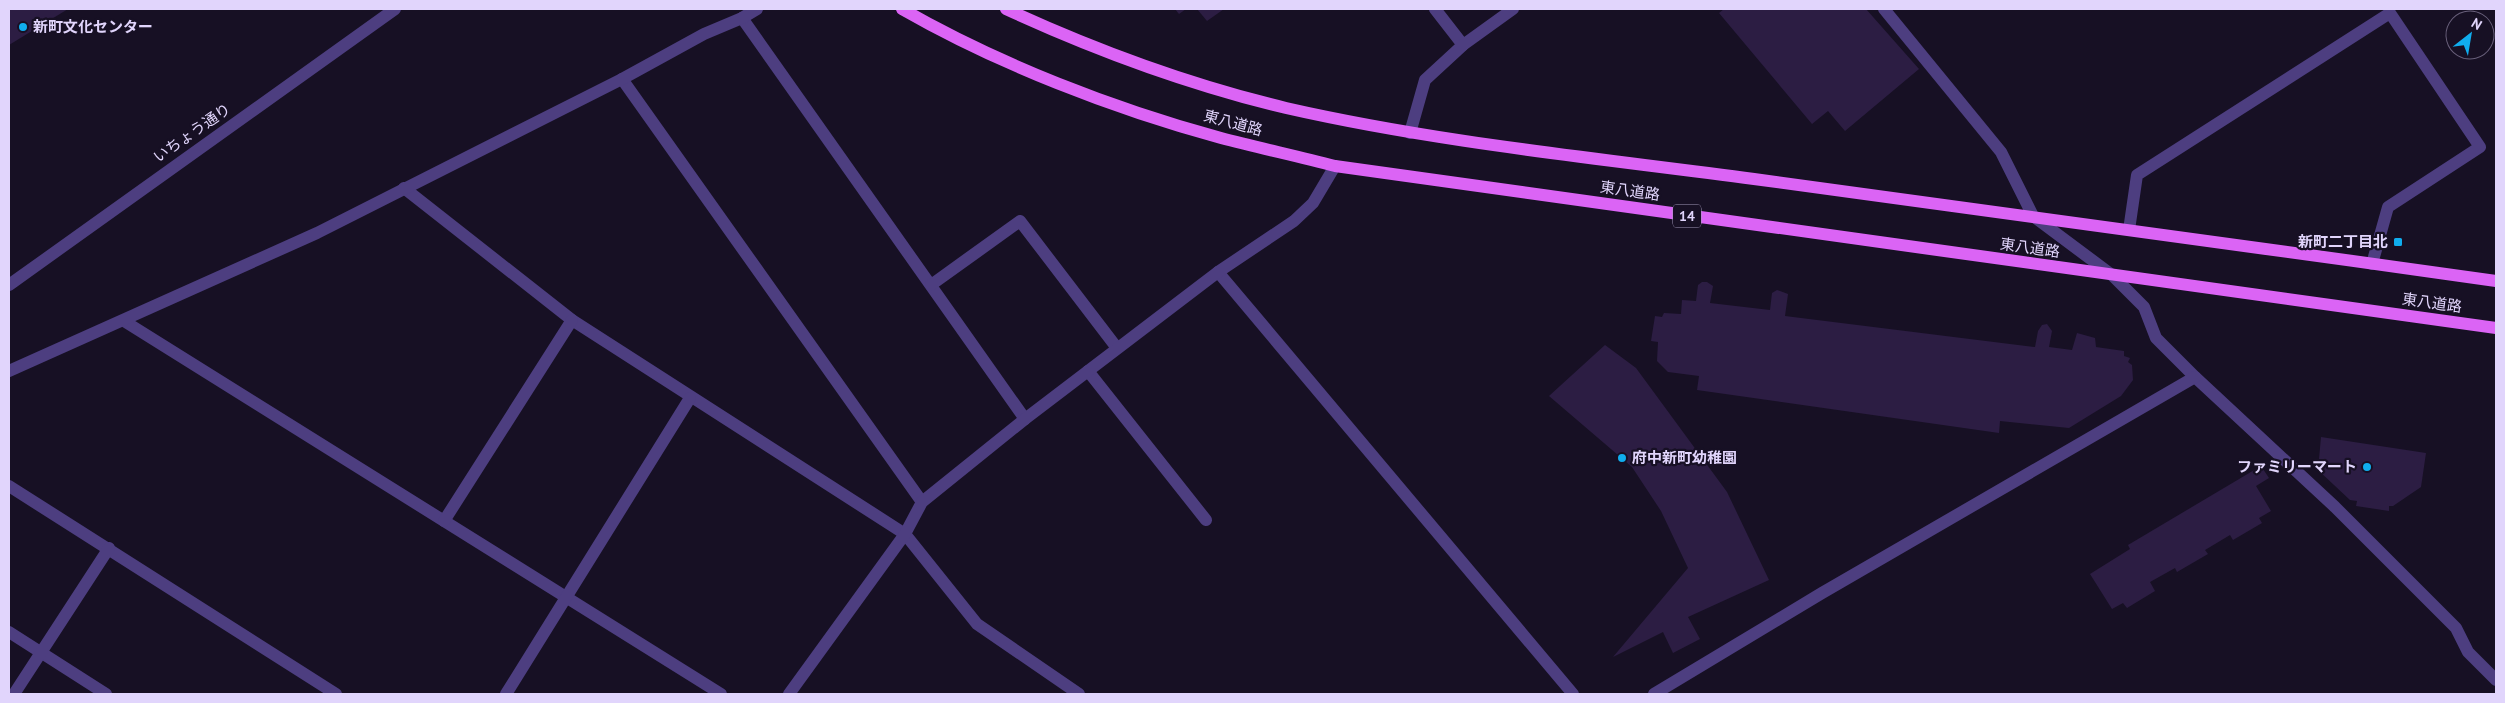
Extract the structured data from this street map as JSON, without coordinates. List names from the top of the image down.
{
  "streets": {
    "main road": ["東八道路", "14"],
    "street": ["いちょう通り"]
  },
  "places": {
    "other": ["新町文化センター", "府中新町幼稚園", "ファミリーマート"],
    "transit": ["新町二丁目北"]
  },
  "north": "top right"
}
